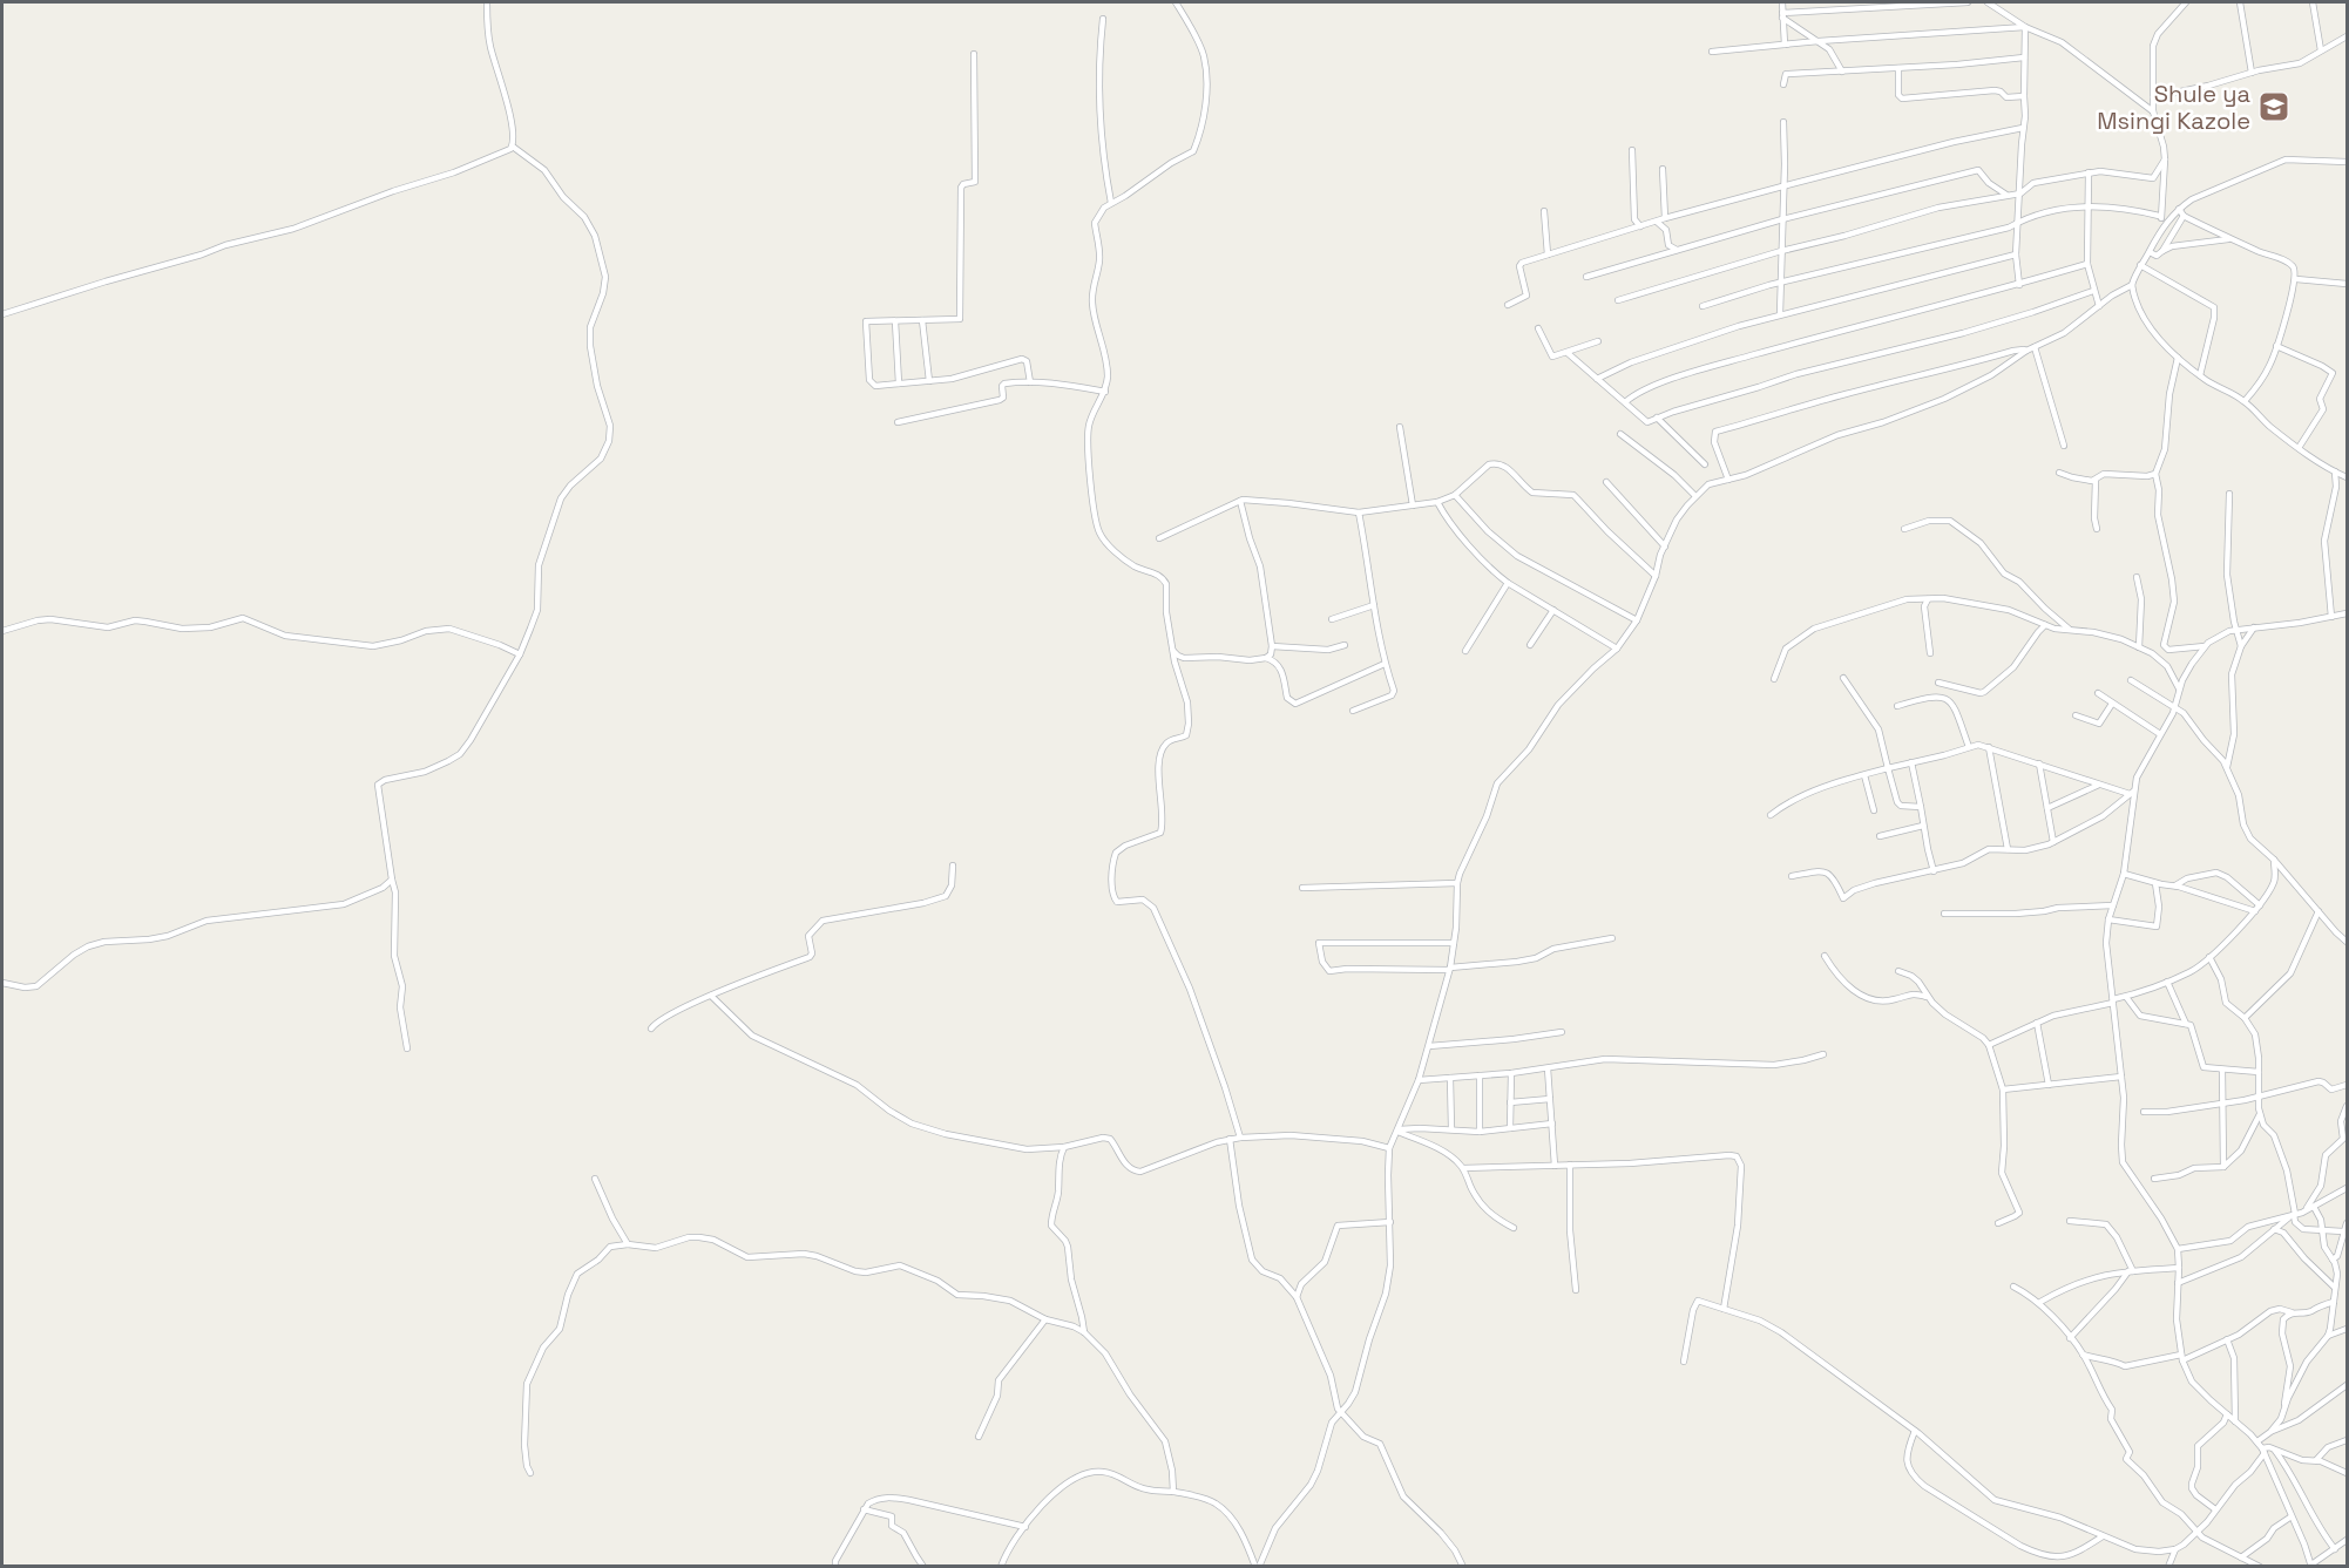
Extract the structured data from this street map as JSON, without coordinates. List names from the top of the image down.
{
  "places": {
    "school or university": ["Shule ya Msingi Kazole"]
  }
}
